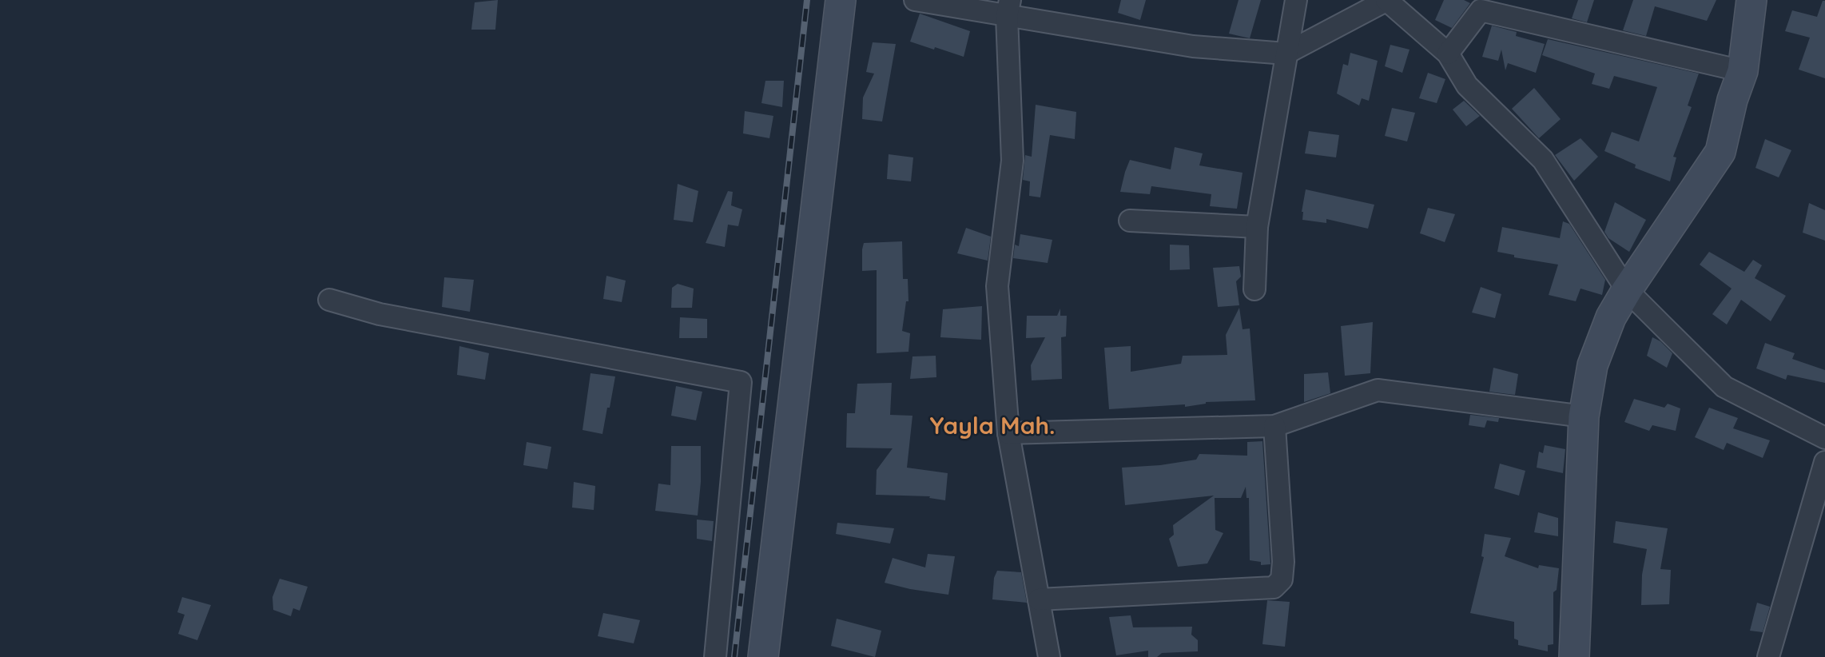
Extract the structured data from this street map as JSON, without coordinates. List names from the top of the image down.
{
  "districts": ["Yayla Mah."]
}
